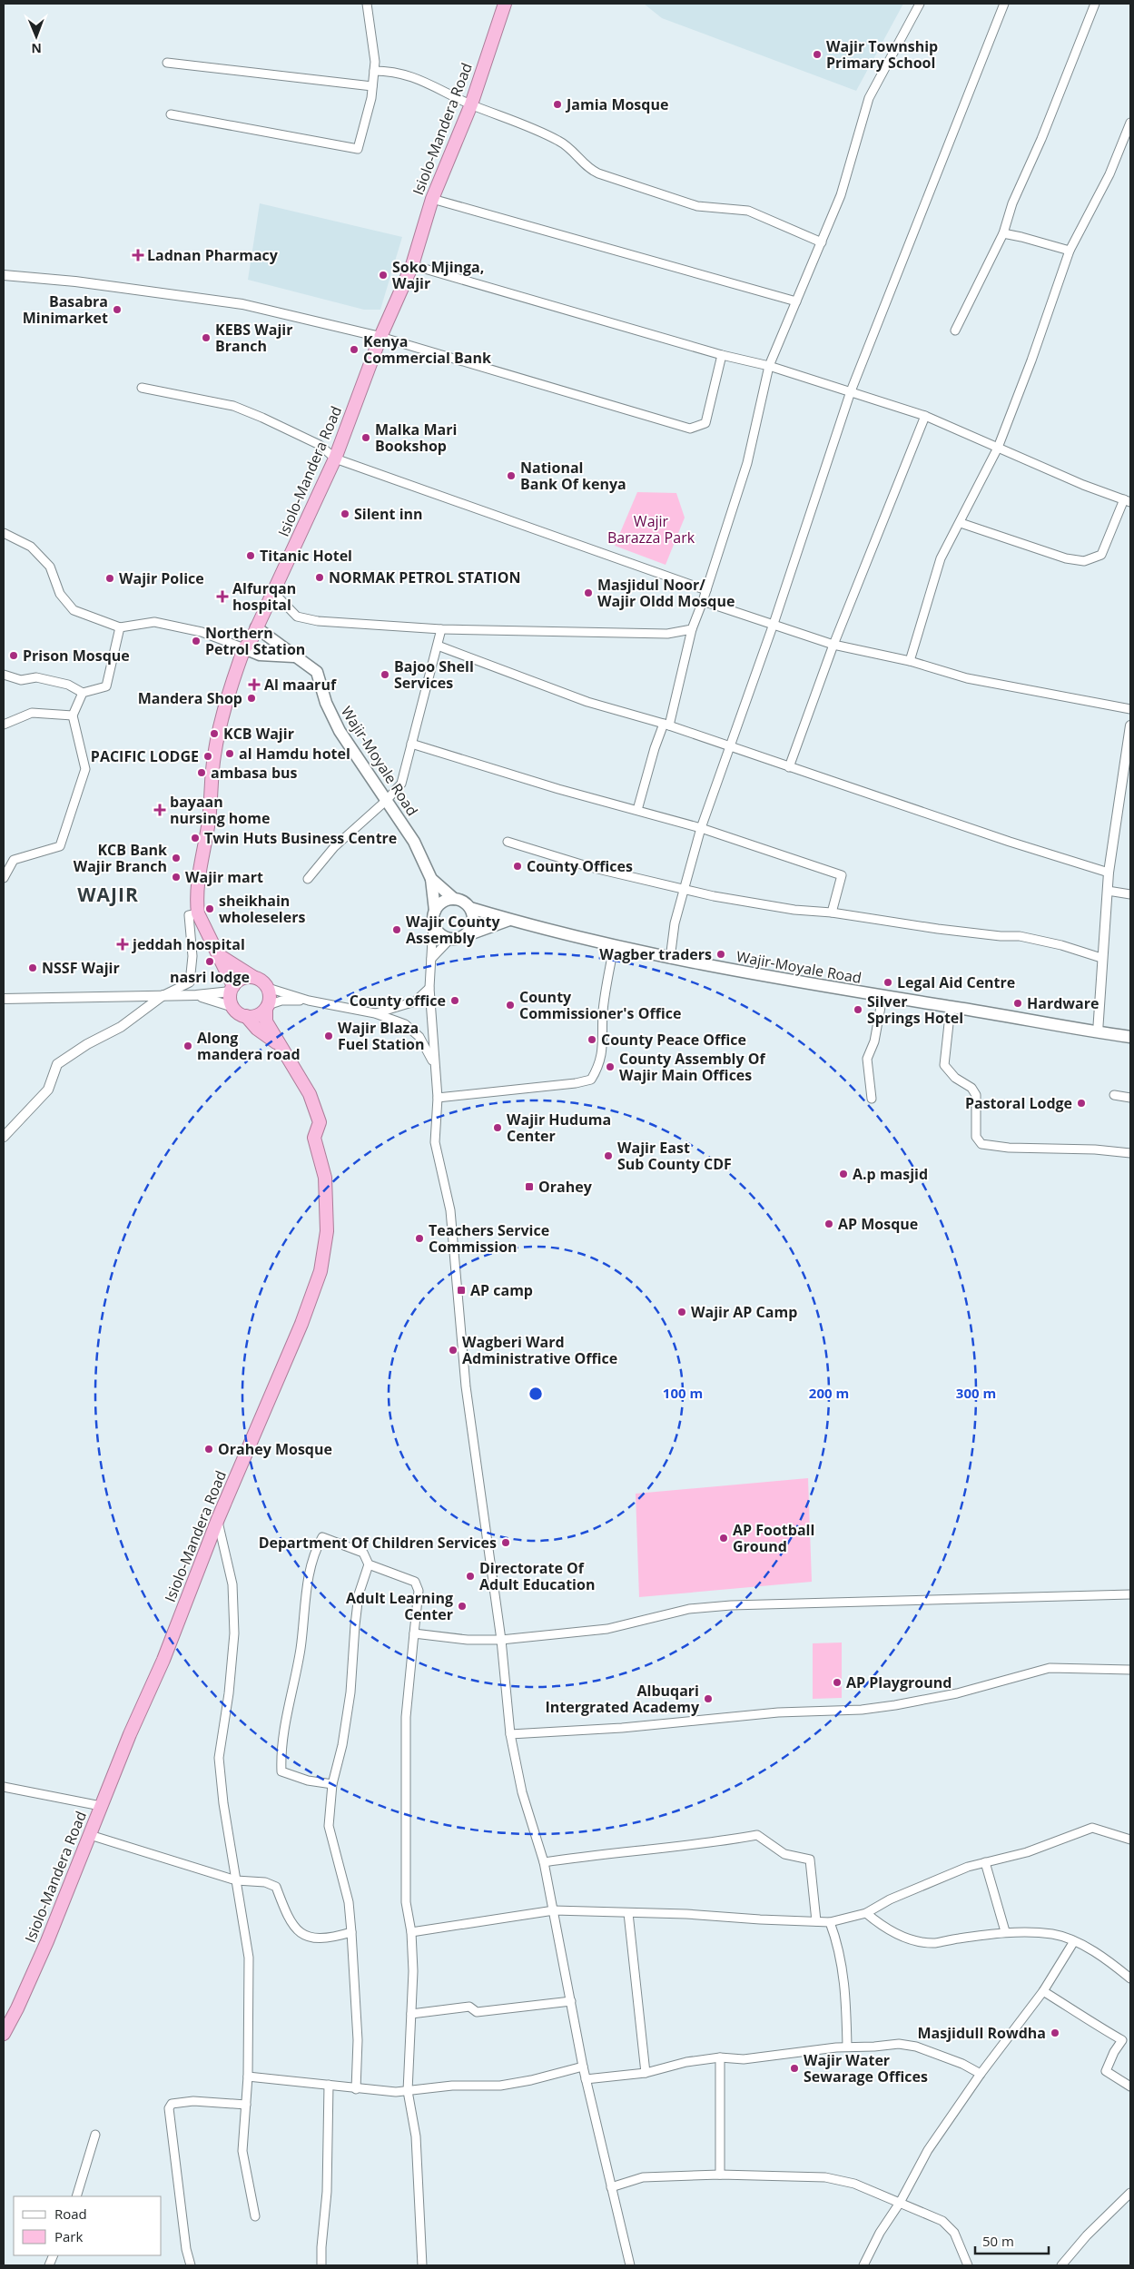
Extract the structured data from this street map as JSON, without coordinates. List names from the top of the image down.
{
  "streets": {
    "highway": ["Isiolo-Mandera Road"],
    "main road": ["Wajir-Moyale Road"]
  },
  "crossings": [
    ["Isiolo-Mandera Road", "Wajir-Moyale Road"]
  ],
  "districts": ["WAJIR"],
  "parks": ["Wajir Barazza Park"],
  "places": {
    "other": [
      "Wajir Township Primary School",
      "Jamia Mosque",
      "Soko Mjinga, Wajir",
      "Basabra Minimarket",
      "KEBS Wajir Branch",
      "Kenya Commercial Bank",
      "Malka Mari Bookshop",
      "National Bank Of kenya",
      "Silent inn",
      "Titanic Hotel",
      "NORMAK PETROL STATION",
      "Wajir Police",
      "Masjidul Noor/ Wajir Oldd Mosque",
      "Northern Petrol Station",
      "Prison Mosque",
      "Bajoo Shell Services",
      "Mandera Shop",
      "KCB Wajir",
      "al Hamdu hotel",
      "PACIFIC LODGE",
      "ambasa bus",
      "Twin Huts Business Centre",
      "KCB Bank Wajir Branch",
      "County Offices",
      "Wajir mart",
      "sheikhain wholeselers",
      "Wajir County Assembly",
      "Wagber traders",
      "nasri lodge",
      "NSSF Wajir",
      "Legal Aid Centre",
      "County office",
      "Hardware",
      "County Commissioner's Office",
      "Silver Springs Hotel",
      "Wajir Blaza Fuel Station",
      "County Peace Office",
      "Along mandera road",
      "County Assembly Of Wajir Main Offices",
      "Pastoral Lodge",
      "Wajir Huduma Center",
      "Wajir East Sub County CDF",
      "A.p masjid",
      "AP Mosque",
      "Teachers Service Commission",
      "Wajir AP Camp",
      "Wagberi Ward Administrative Office",
      "Orahey Mosque",
      "AP Football Ground",
      "Department Of Children Services",
      "Directorate Of Adult Education",
      "Adult Learning Center",
      "AP Playground",
      "Albuqari Intergrated Academy",
      "Masjidull Rowdha",
      "Wajir Water Sewarage Offices"
    ],
    "health": [
      "Ladnan Pharmacy",
      "Alfurqan hospital",
      "Al maaruf",
      "bayaan nursing home",
      "jeddah hospital"
    ],
    "transit": ["Orahey", "AP camp"]
  },
  "legend": ["Road", "Park"],
  "scale_bar": "50 m",
  "north": "bottom",
  "rings": ["100 m", "200 m", "300 m"]
}
